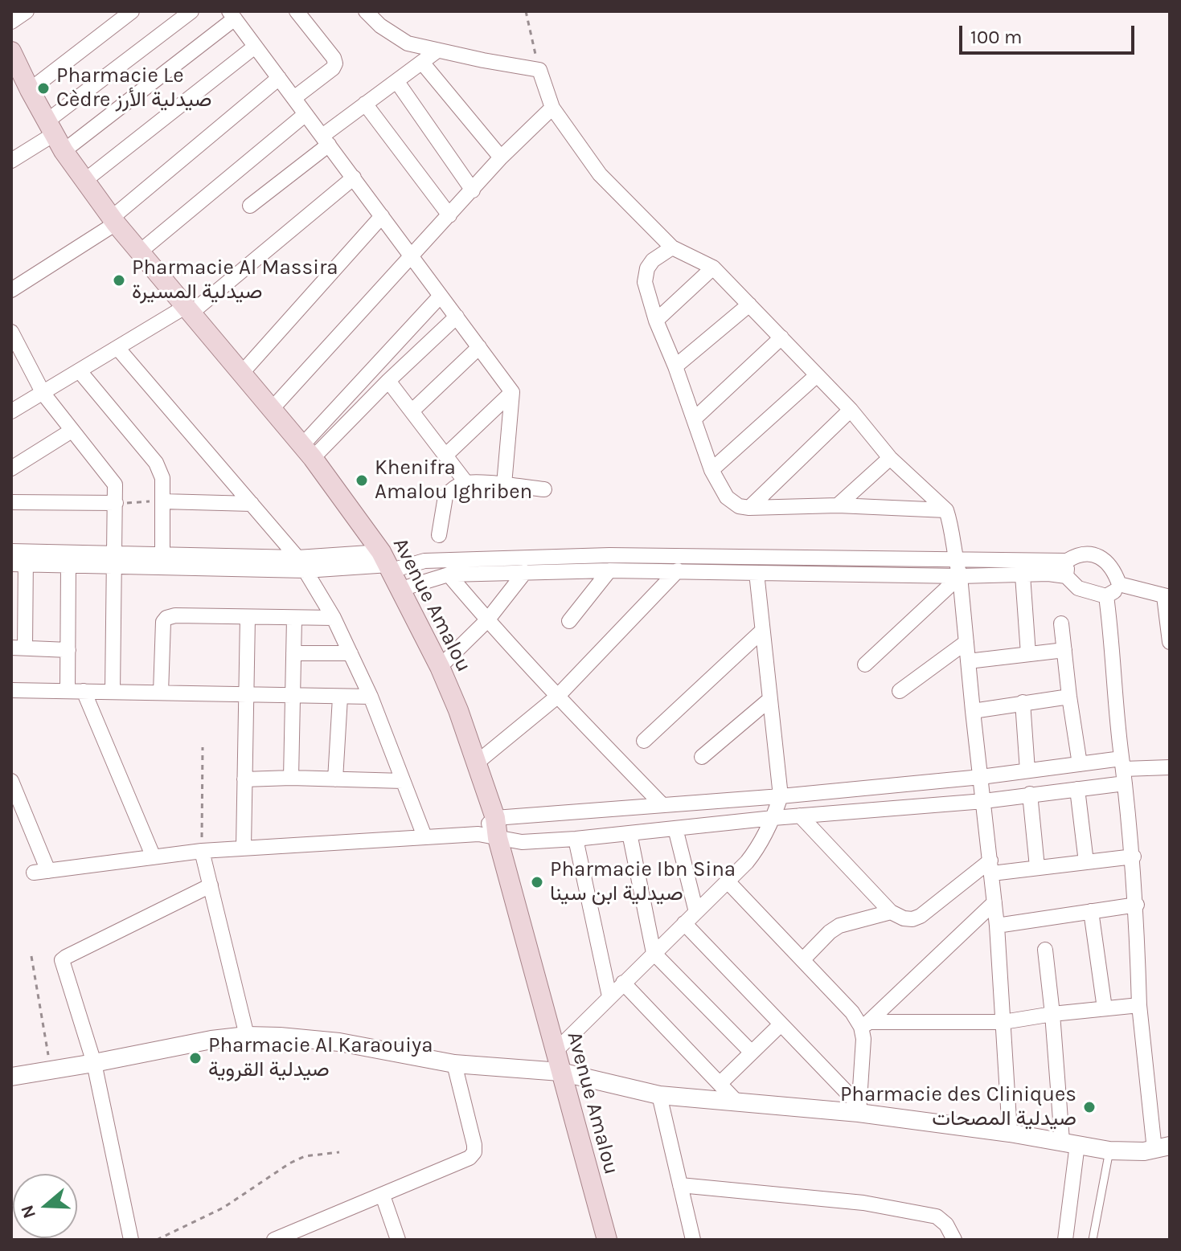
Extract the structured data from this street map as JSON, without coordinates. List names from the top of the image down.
{
  "streets": {
    "main road": ["Avenue Amalou"]
  },
  "places": [
    "Pharmacie Le Cèdre صيدلية الأرز",
    "Pharmacie Al Massira صيدلية المسيرة",
    "Khenifra Amalou Ighriben",
    "Pharmacie Ibn Sina صيدلية ابن سينا",
    "Pharmacie Al Karaouiya صيدلية القروية",
    "Pharmacie des Cliniques صيدلية المصحات"
  ],
  "scale_bar": "100 m",
  "north": "left"
}
